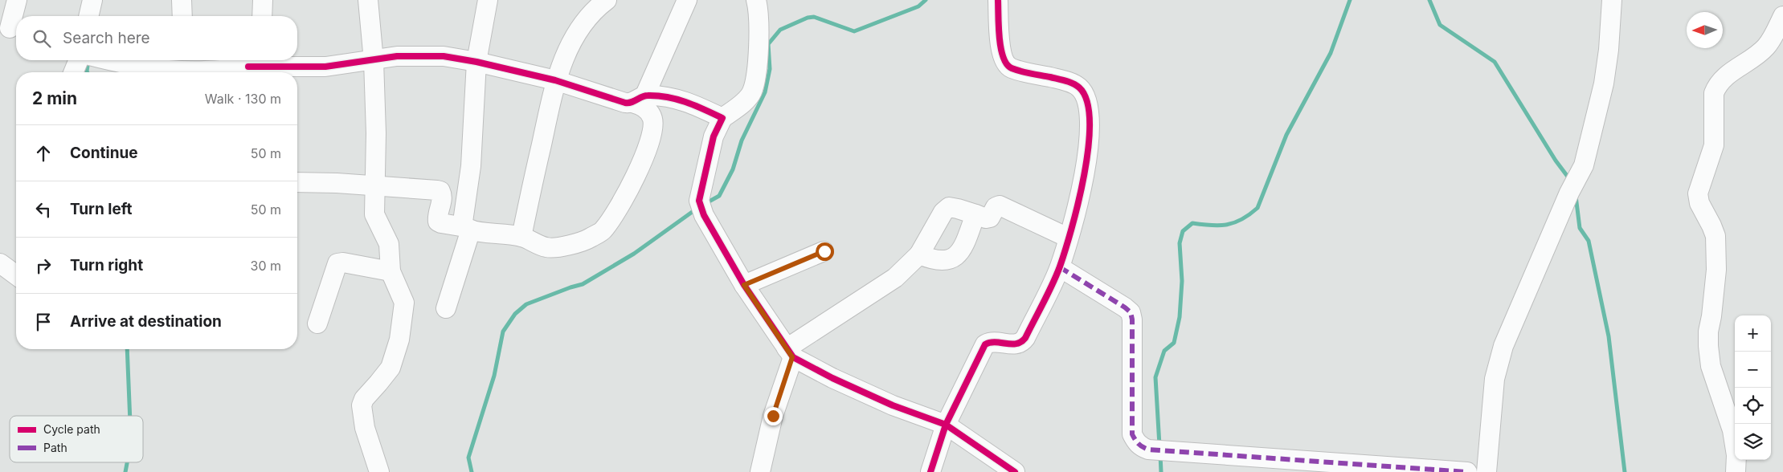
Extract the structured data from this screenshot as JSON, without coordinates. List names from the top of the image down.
{
  "legend": ["Cycle path", "Path"],
  "north": "left",
  "page": {
    "search": "Search here",
    "heading": ["2 min", "Walk · 130 m"],
    "list": [
      ["Continue", "50 m"],
      ["Turn left", "50 m"],
      ["Turn right", "30 m"],
      "Arrive at destination"
    ],
    "map_buttons": ["+", "−"]
  }
}
